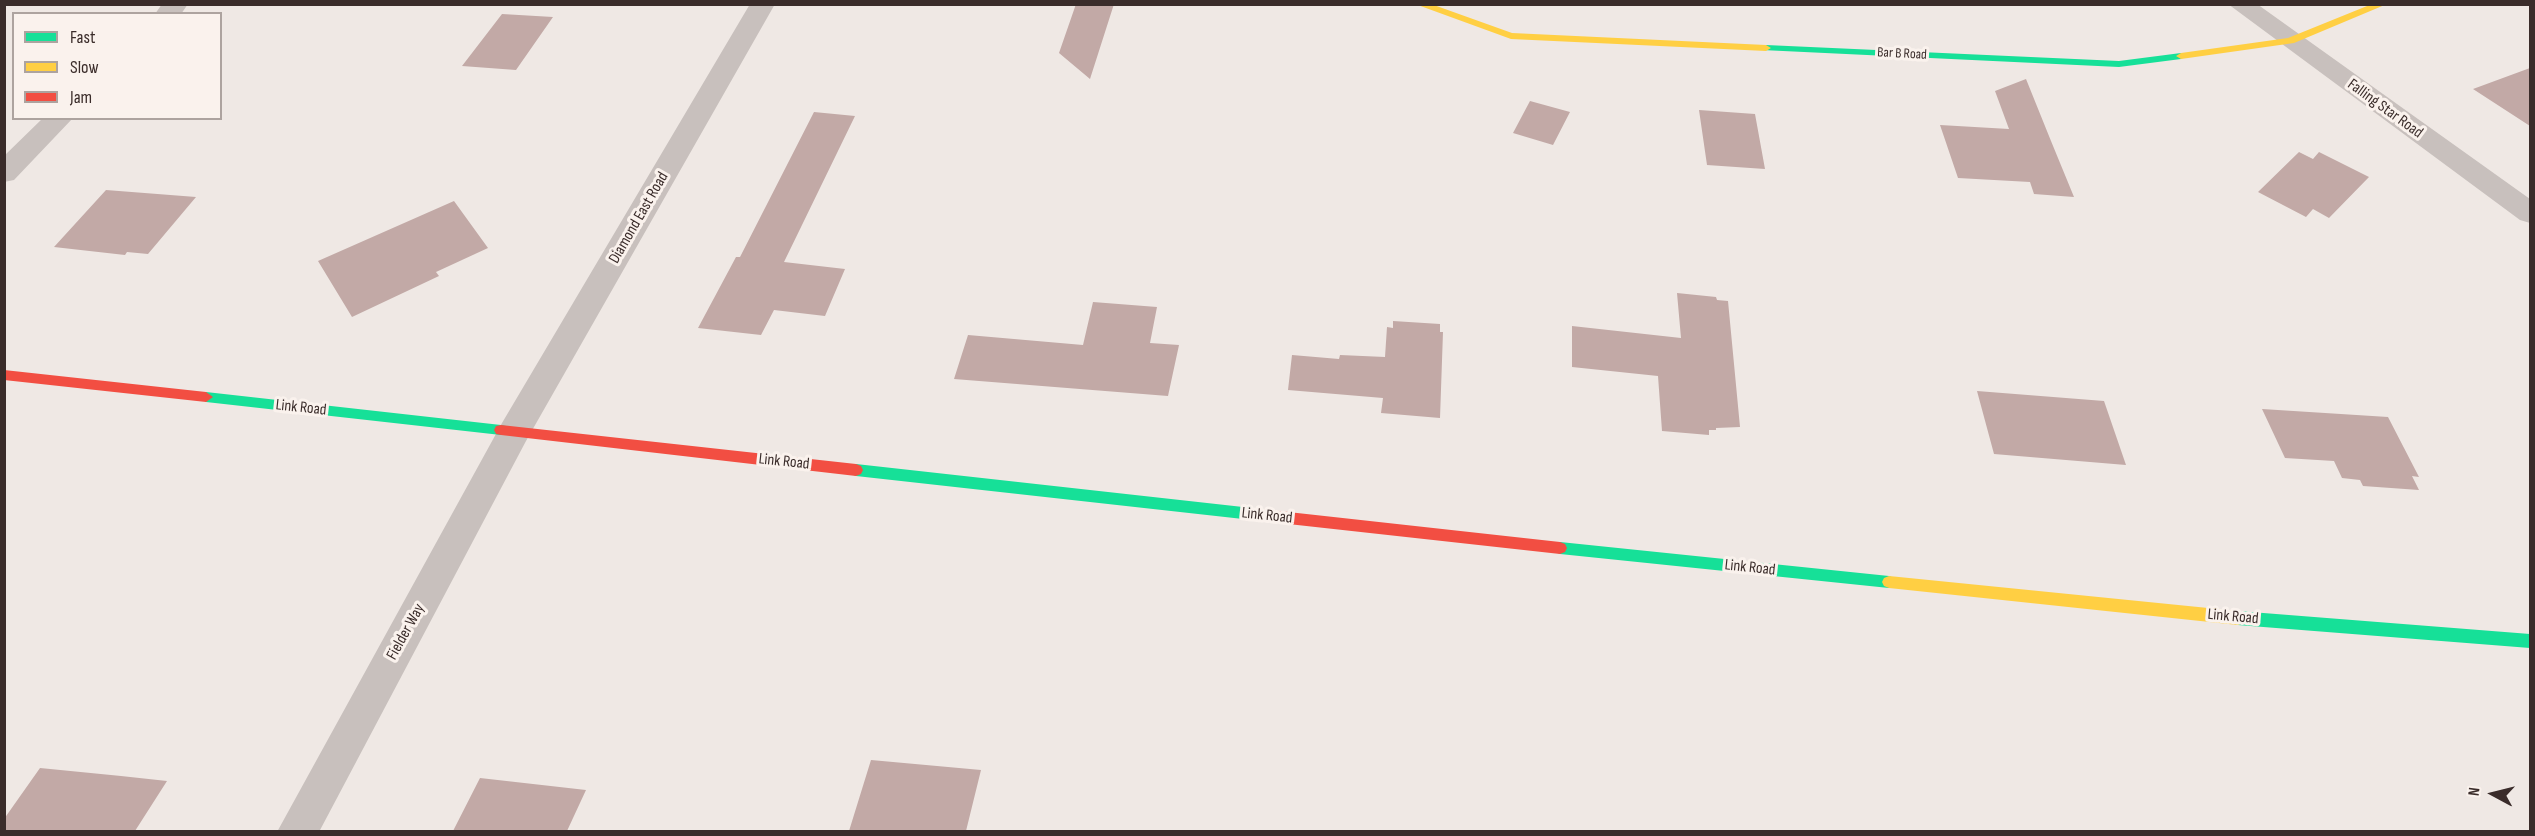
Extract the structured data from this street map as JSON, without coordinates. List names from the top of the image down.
{
  "streets": {
    "main road": ["Bar B Road", "Link Road"],
    "street": ["Falling Star Road", "Diamond East Road", "Fielder Way"]
  },
  "crossings": [
    ["Bar B Road", "Falling Star Road"],
    ["Diamond East Road", "Link Road"],
    ["Diamond East Road", "Fielder Way"],
    ["Link Road", "Fielder Way"]
  ],
  "legend": ["Fast", "Slow", "Jam"],
  "north": "left"
}
